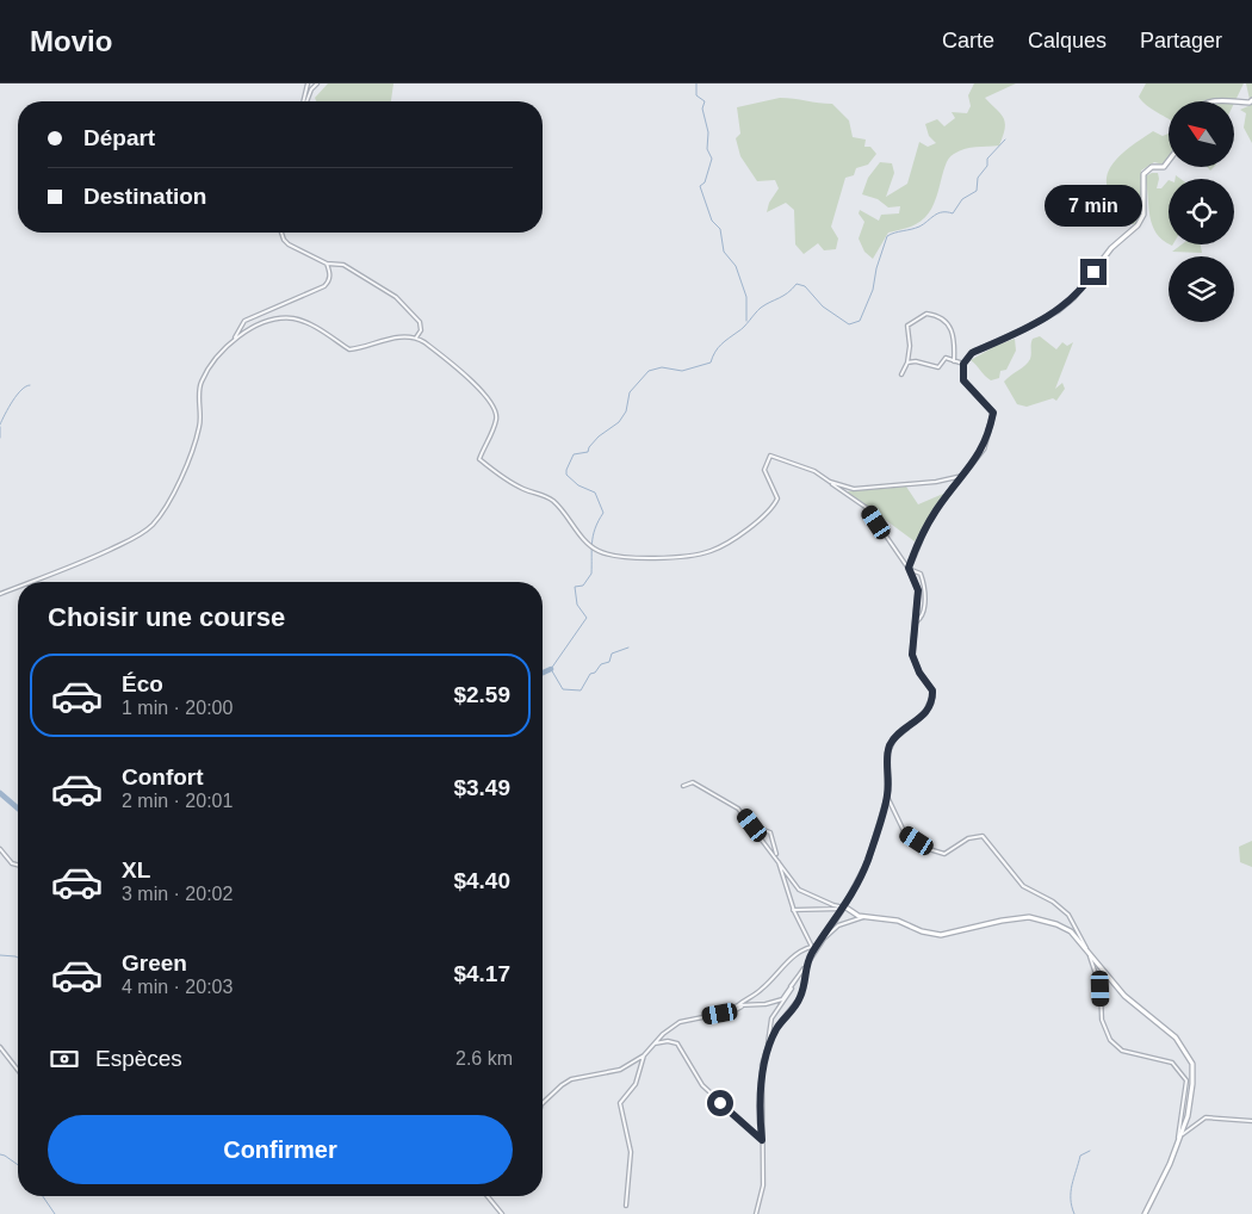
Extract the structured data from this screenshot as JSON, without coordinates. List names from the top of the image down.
{
  "north": "top left",
  "page": {
    "header": "Movio",
    "nav": ["Carte", "Calques", "Partager"],
    "banner": ["Départ", "Destination"],
    "bubble": "7 min",
    "heading": "Choisir une course",
    "list": [
      {
        "name": "Éco",
        "note": "1 min · 20:00",
        "value": "$2.59"
      },
      {
        "name": "Confort",
        "note": "2 min · 20:01",
        "value": "$3.49"
      },
      {
        "name": "XL",
        "note": "3 min · 20:02",
        "value": "$4.40"
      },
      {
        "name": "Green",
        "note": "4 min · 20:03",
        "value": "$4.17"
      }
    ],
    "pay": ["Espèces", "2.6 km"],
    "buttons": "Confirmer"
  }
}
